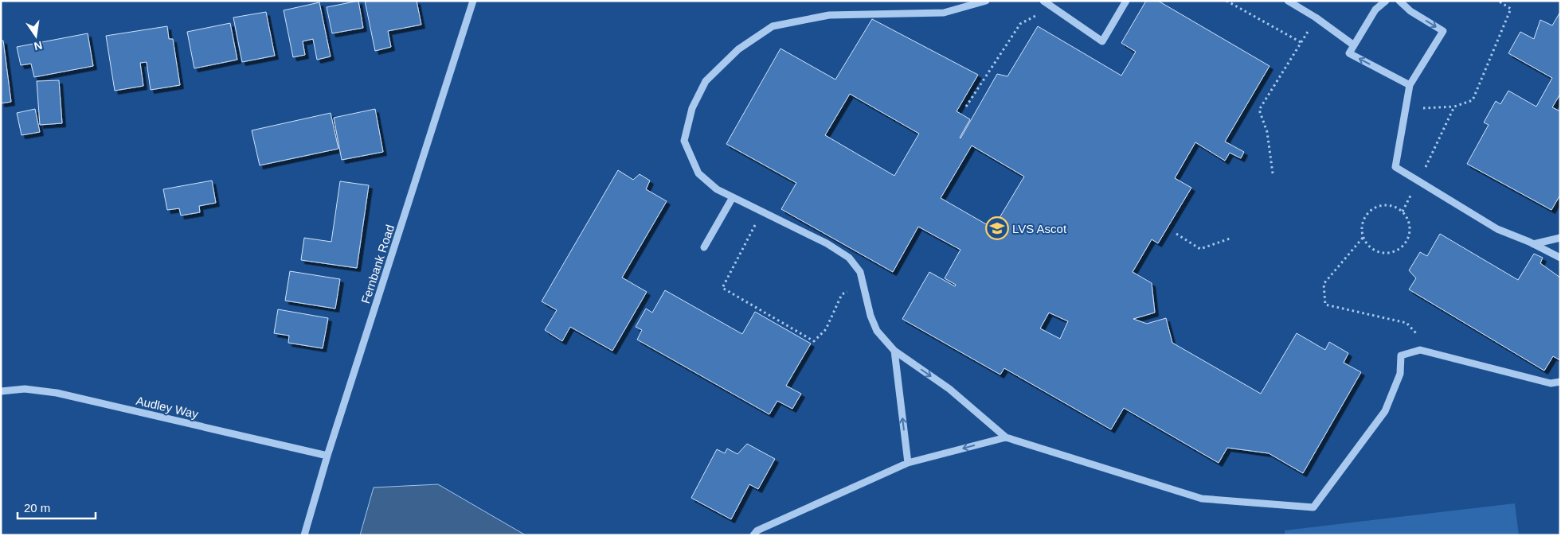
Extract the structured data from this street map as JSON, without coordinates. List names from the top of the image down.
{
  "streets": {
    "street": ["Fernbank Road", "Audley Way"]
  },
  "crossings": [
    ["Fernbank Road", "Audley Way"]
  ],
  "places": {
    "school or university": ["LVS Ascot"]
  },
  "scale_bar": "20 m",
  "north": "bottom"
}
